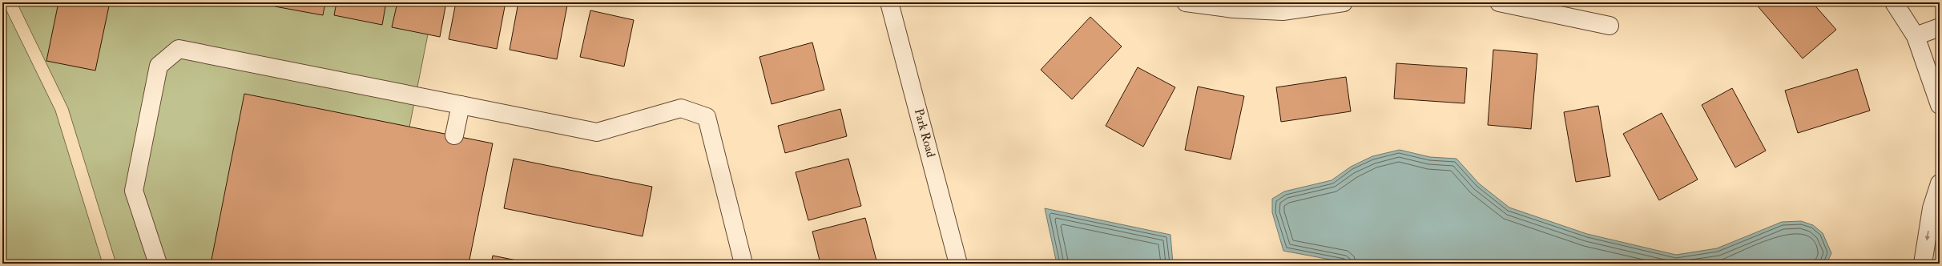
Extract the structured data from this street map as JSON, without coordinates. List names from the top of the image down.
{
  "streets": {
    "street": ["Park Road"]
  }
}
